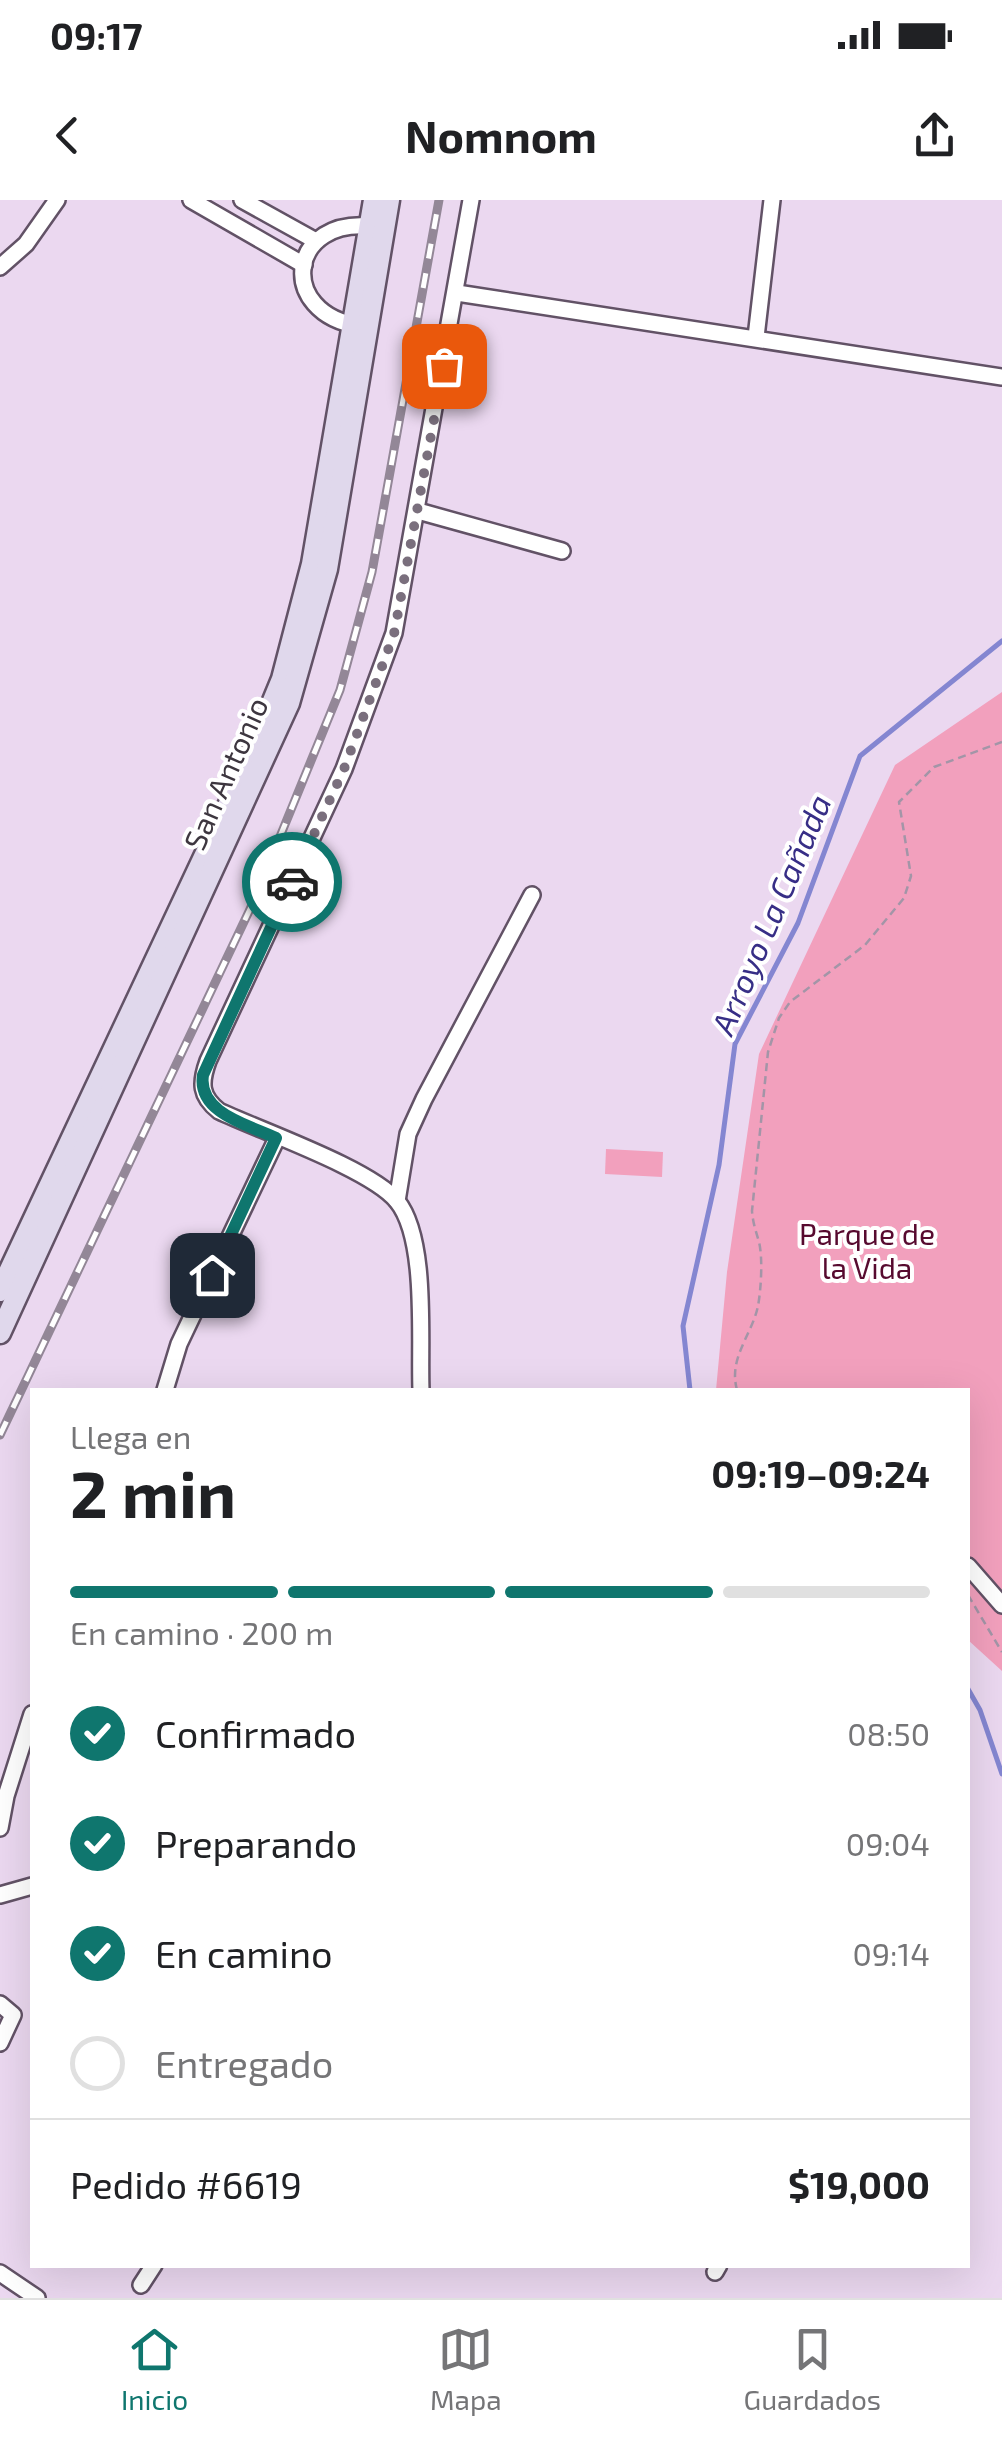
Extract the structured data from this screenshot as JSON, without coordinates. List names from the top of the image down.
{
  "streets": {
    "main road": ["San Antonio"]
  },
  "water": ["Arroyo La Cañada"],
  "parks": ["Parque de la Vida"],
  "page": {
    "status": "09:17",
    "header": "Nomnom",
    "heading": ["2 min", "Llega en", "09:19–09:24"],
    "panel": ["Pedido #6619", "$19,000"],
    "bar": "En camino · 200 m",
    "list": [
      ["Confirmado", "08:50"],
      ["Preparando", "09:04"],
      ["En camino", "09:14"],
      "Entregado"
    ],
    "tabs": ["Inicio", "Mapa", "Guardados"]
  }
}
